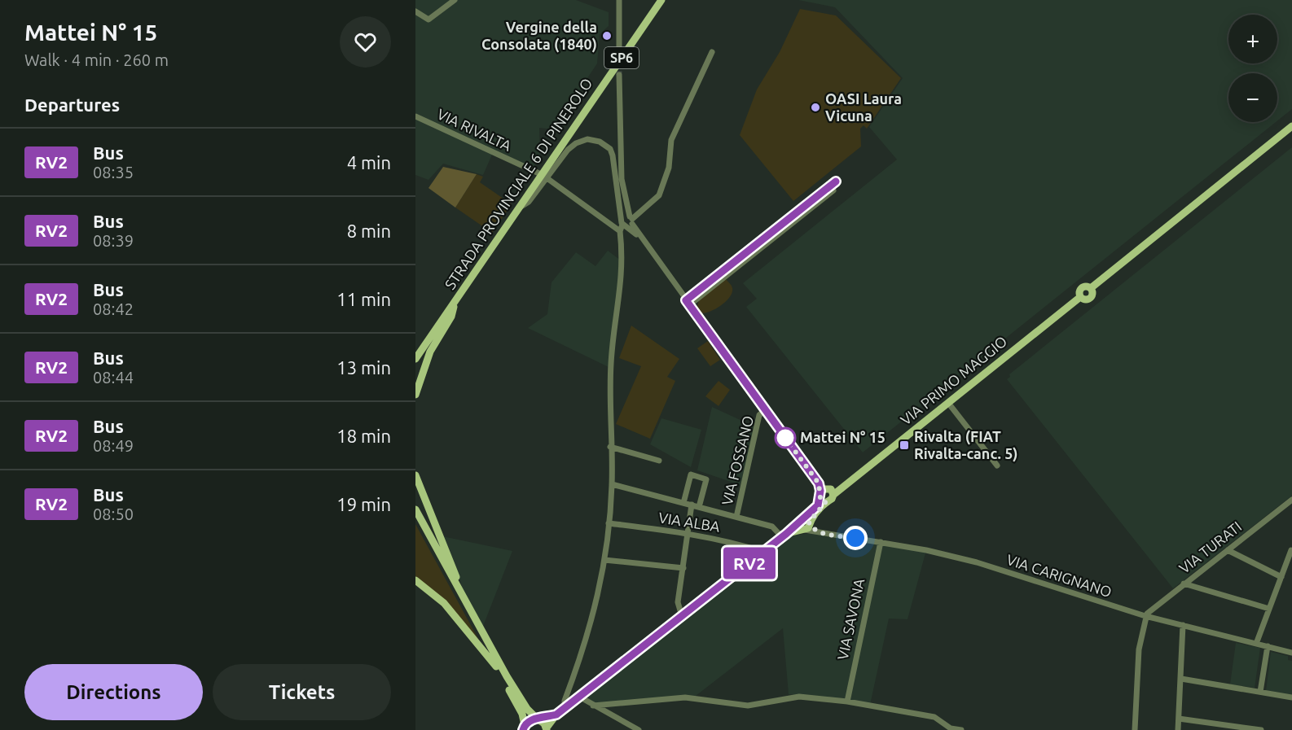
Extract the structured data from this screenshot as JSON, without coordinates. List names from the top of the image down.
{
  "streets": {
    "main road": ["SP6", "STRADA PROVINCIALE 6 DI PINEROLO", "VIA PRIMO MAGGIO"],
    "street": [
      "VIA RIVALTA",
      "VIA FOSSANO",
      "VIA ALBA",
      "VIA TURATI",
      "VIA CARIGNANO",
      "VIA SAVONA"
    ]
  },
  "crossings": [
    ["VIA RIVALTA", "STRADA PROVINCIALE 6 DI PINEROLO"],
    ["VIA PRIMO MAGGIO", "VIA ALBA"],
    ["VIA PRIMO MAGGIO", "VIA CARIGNANO"],
    ["VIA TURATI", "VIA CARIGNANO"],
    ["VIA CARIGNANO", "VIA SAVONA"]
  ],
  "places": {
    "other": ["Vergine della Consolata (1840)", "OASI Laura Vicuna", "Mattei N° 15"],
    "transit": ["Rivalta (FIAT Rivalta-canc. 5)"]
  },
  "lines": ["bus line RV2"],
  "page": {
    "heading": [
      ["Mattei N° 15", "Walk · 4 min · 260 m"],
      "Departures"
    ],
    "on_map": "RV2",
    "map_buttons": ["+", "−"],
    "list": [
      {
        "mark": "RV2",
        "name": "Bus",
        "note": "08:35",
        "value": "4 min"
      },
      {
        "mark": "RV2",
        "name": "Bus",
        "note": "08:39",
        "value": "8 min"
      },
      {
        "mark": "RV2",
        "name": "Bus",
        "note": "08:42",
        "value": "11 min"
      },
      {
        "mark": "RV2",
        "name": "Bus",
        "note": "08:44",
        "value": "13 min"
      },
      {
        "mark": "RV2",
        "name": "Bus",
        "note": "08:49",
        "value": "18 min"
      },
      {
        "mark": "RV2",
        "name": "Bus",
        "note": "08:50",
        "value": "19 min"
      }
    ],
    "buttons": ["Directions", "Tickets"]
  }
}
